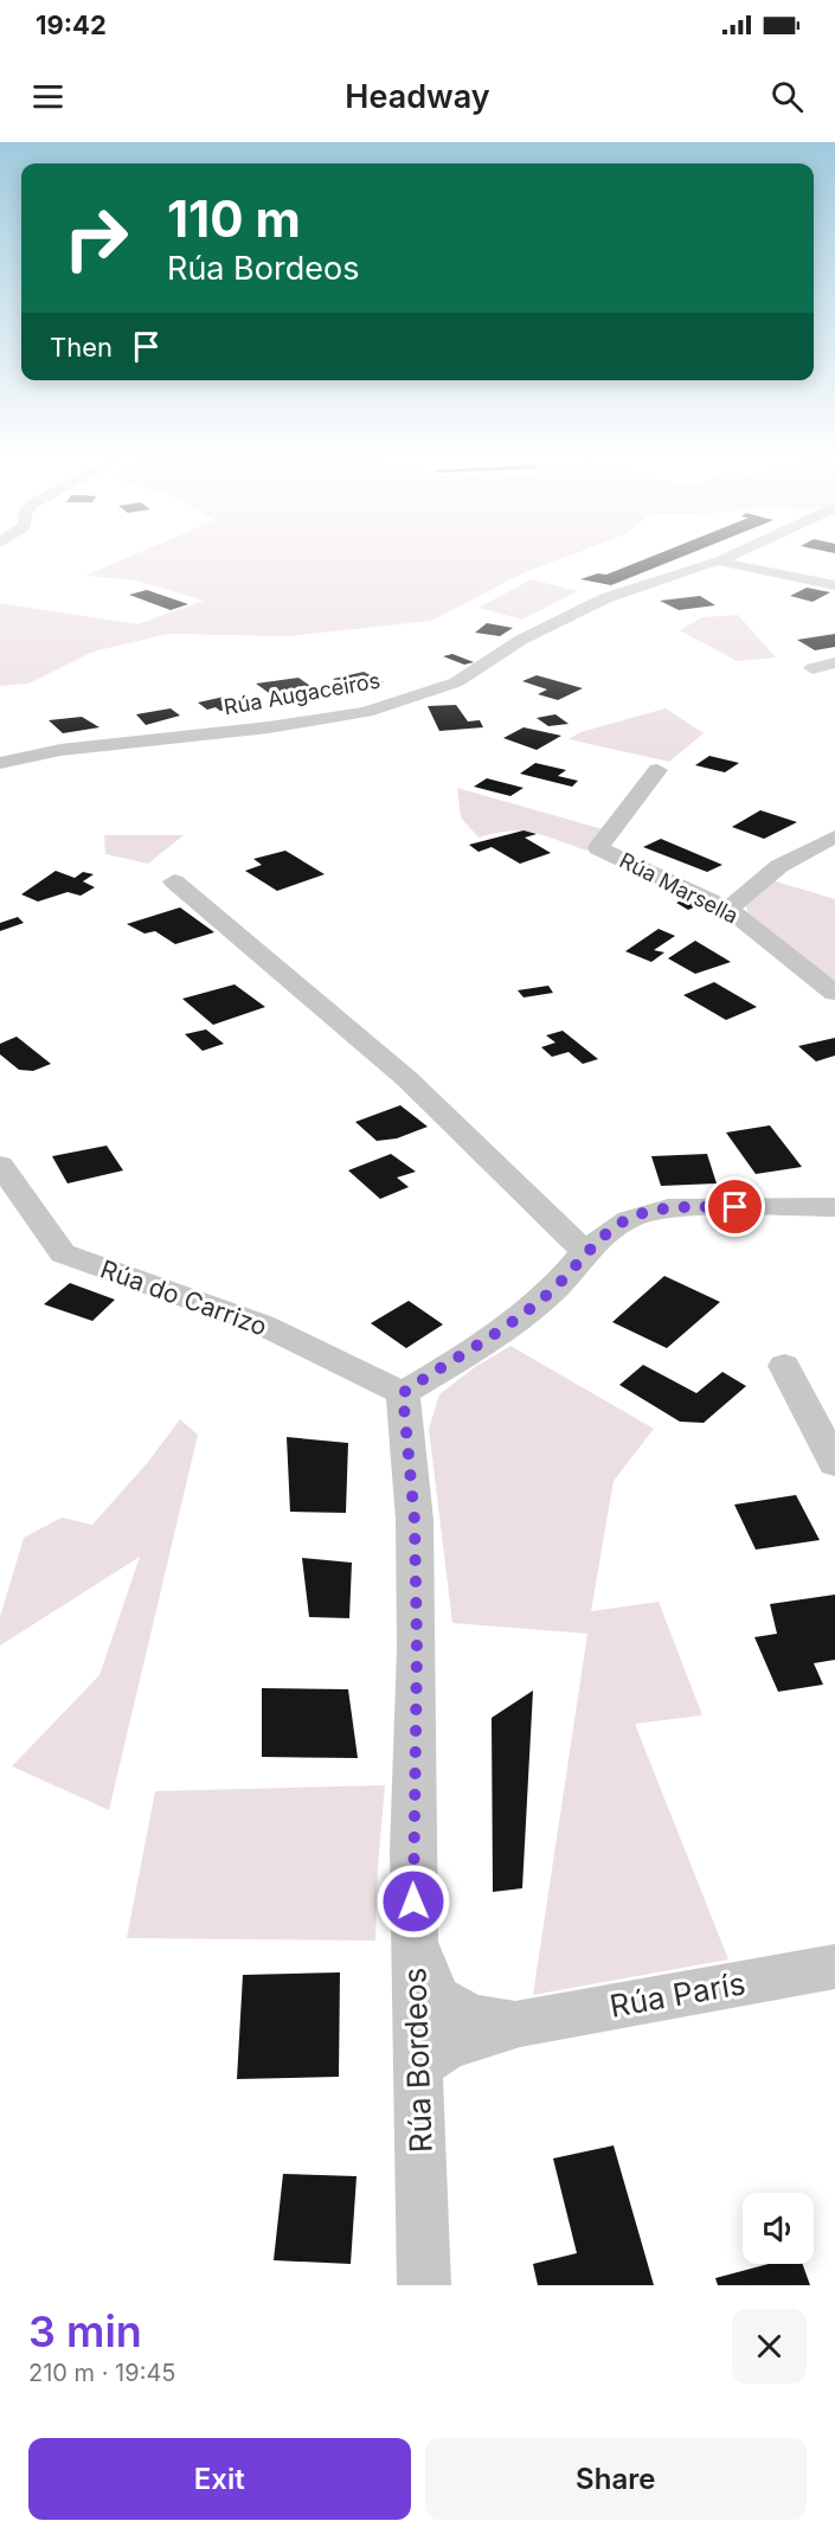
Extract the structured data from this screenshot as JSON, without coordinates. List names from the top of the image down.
{
  "streets": {
    "street": [
      "Rúa Augaceiros",
      "Rúa Marsella",
      "Rúa do Carrizo",
      "Rúa París",
      "Rúa Bordeos"
    ]
  },
  "crossings": [
    ["Rúa do Carrizo", "Rúa Bordeos"],
    ["Rúa París", "Rúa Bordeos"]
  ],
  "page": {
    "status": "19:42",
    "header": "Headway",
    "turn": ["110 m", "Rúa Bordeos"],
    "then": "Then",
    "heading": ["3 min", "210 m · 19:45"],
    "buttons": ["Exit", "Share"]
  }
}
